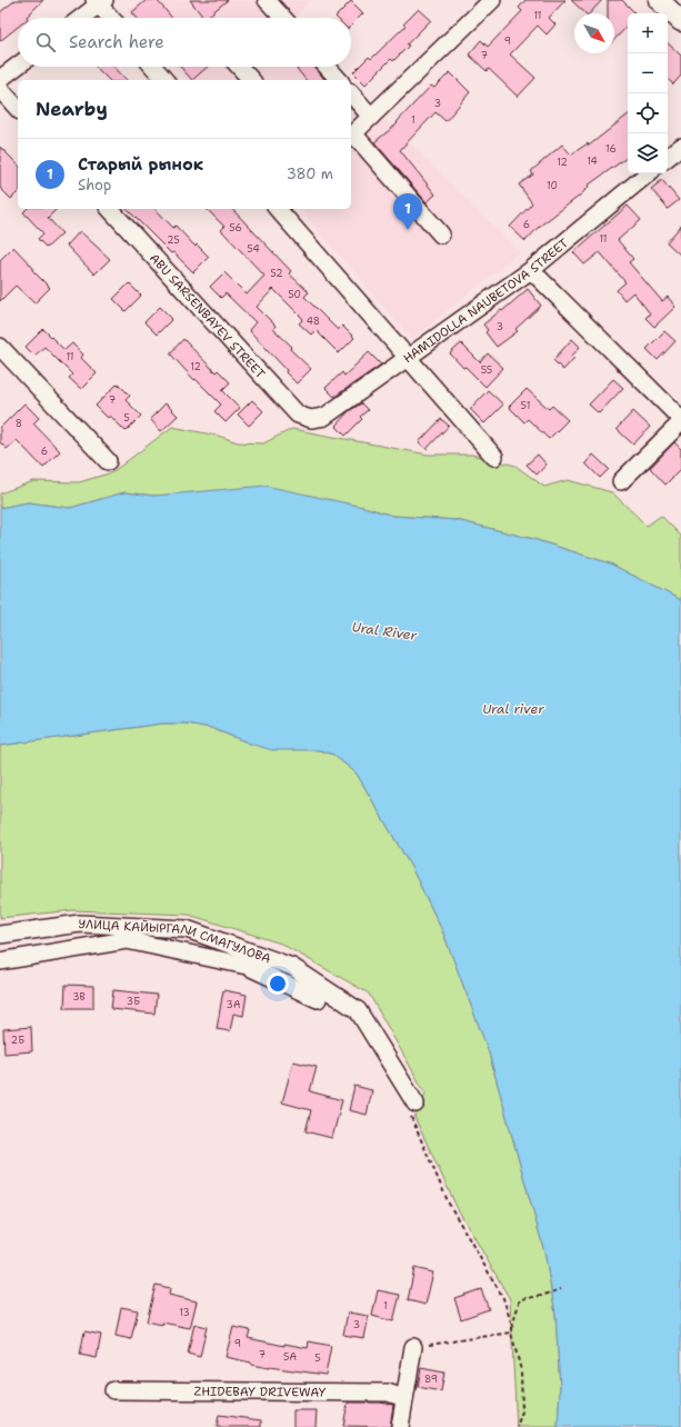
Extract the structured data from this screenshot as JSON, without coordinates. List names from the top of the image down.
{
  "streets": {
    "street": [
      "HAMIDOLLA NAUBETOVA STREET",
      "ABU SARSENBAYEV STREET",
      "УЛИЦА КАЙЫРГАЛИ СМАГУЛОВА",
      "ZHIDEBAY DRIVEWAY"
    ]
  },
  "crossings": [
    ["HAMIDOLLA NAUBETOVA STREET", "ABU SARSENBAYEV STREET"]
  ],
  "water": ["Ural River", "Ural river"],
  "house_numbers": [
    "11",
    "9",
    "7",
    "3",
    "1",
    "16",
    "14",
    "12",
    "10",
    "6",
    "56",
    "11",
    "25",
    "54",
    "52",
    "50",
    "48",
    "3",
    "11",
    "12",
    "55",
    "7",
    "51",
    "5",
    "8",
    "6",
    "3В",
    "3Б",
    "3А",
    "2Б",
    "1",
    "13",
    "3",
    "9",
    "7",
    "5А",
    "5",
    "89"
  ],
  "north": "bottom right",
  "page": {
    "map_buttons": ["+", "−"],
    "search": "Search here",
    "heading": "Nearby",
    "list": [
      {
        "mark": "1",
        "name": "Старый рынок",
        "note": "Shop",
        "value": "380 m"
      }
    ],
    "pins": "1"
  }
}
